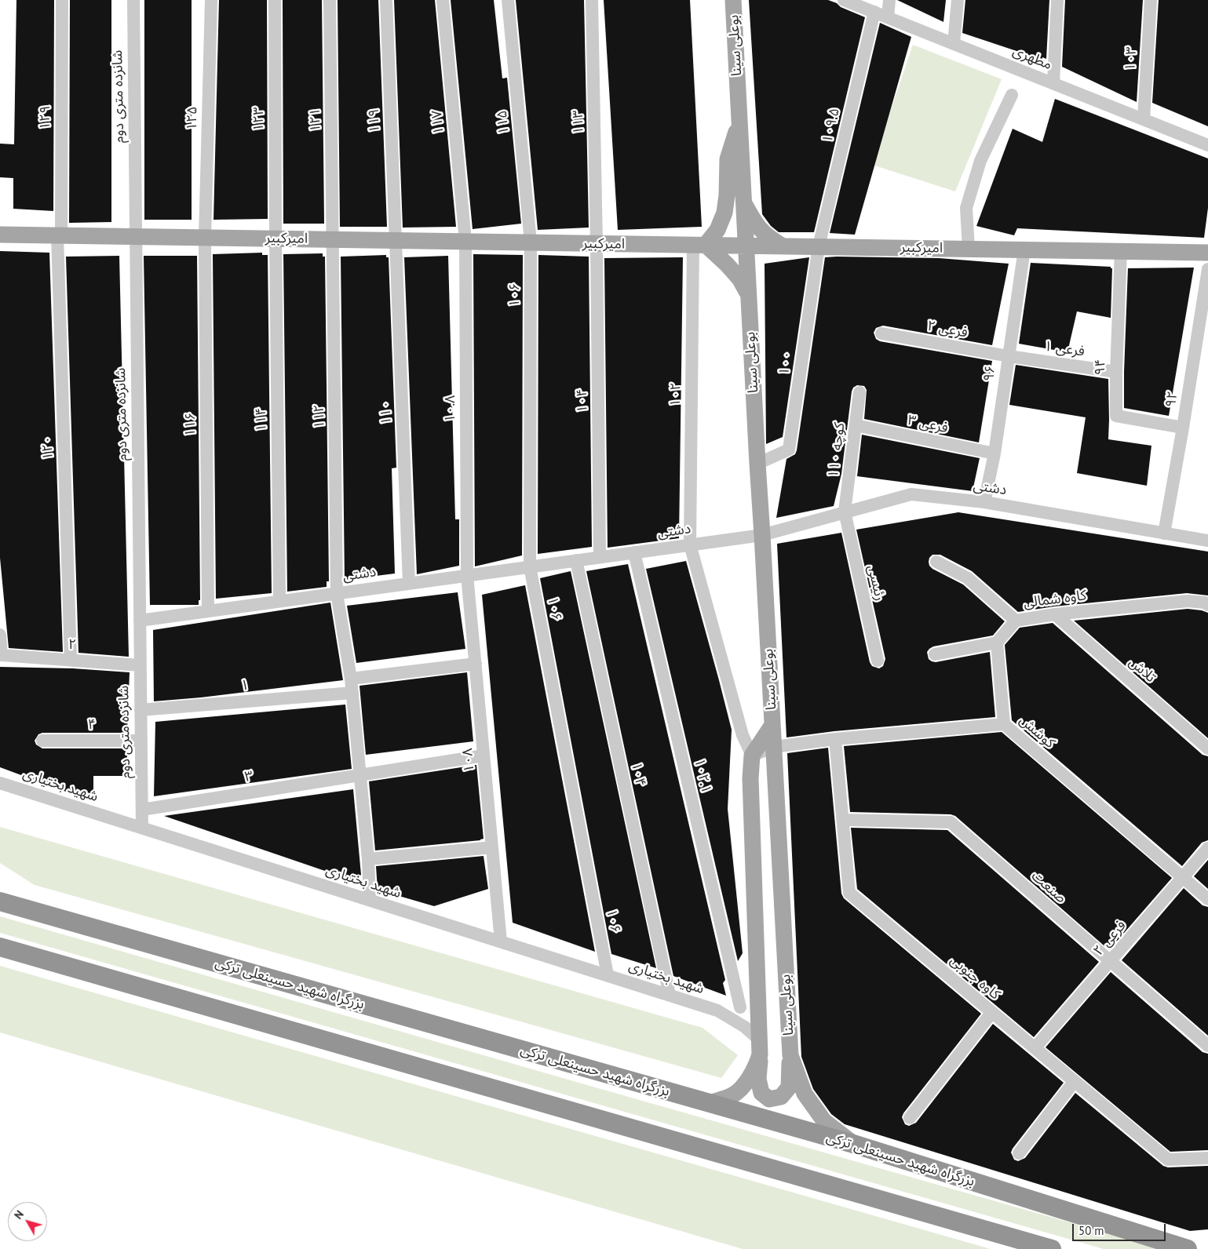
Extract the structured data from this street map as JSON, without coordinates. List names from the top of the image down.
{
  "streets": {
    "highway": ["بزرگراه شهید حسینعلی ترکی"],
    "main road": ["بوعلی سینا", "امیرکبیر"],
    "street": [
      "مطهری",
      "۱۰۳",
      "شانزده متری دوم",
      "۱۲۹",
      "۱۲۵",
      "۱۲۳",
      "۱۲۱",
      "۱۱۹",
      "۱۱۷",
      "۱۱۵",
      "۱۱۳",
      "۱۰۹.۵",
      "۱۰۶",
      "فرعی ۲",
      "فرعی ۱",
      "۱۰۰",
      "۹۴",
      "۹۶",
      "۱۰۲",
      "۹۲",
      "۱۰۴",
      "۱۰.۸",
      "۱۱۰",
      "۱۱۲",
      "۱۱۴",
      "۱۱۶",
      "فرعی ۳",
      "۱۲۰",
      "کوچه ۱۱۰",
      "دشتی",
      "رئیسی",
      "کاوه شمالی",
      "۲",
      "تلاش",
      "۱",
      "۴",
      "کوشش",
      "۱۰۸",
      "۱۰۲.۱",
      "۳",
      "شهید بختیاری",
      "صنعت",
      "کاوه جنوبی"
    ]
  },
  "crossings": [
    ["بوعلی سینا", "امیرکبیر"],
    ["بوعلی سینا", "۱۰۰"],
    ["بوعلی سینا", "۱۰۲"],
    ["بوعلی سینا", "دشتی"],
    ["بوعلی سینا", "کوشش"],
    ["بوعلی سینا", "بزرگراه شهید حسینعلی ترکی"],
    ["مطهری", "۱۰۳"],
    ["مطهری", "۱۰۹.۵"],
    ["شانزده متری دوم", "امیرکبیر"],
    ["شانزده متری دوم", "دشتی"],
    ["شانزده متری دوم", "۲"],
    ["شانزده متری دوم", "۱"],
    ["شانزده متری دوم", "۴"],
    ["شانزده متری دوم", "۳"],
    ["شانزده متری دوم", "شهید بختیاری"],
    ["۱۲۹", "امیرکبیر"],
    ["۱۲۹", "۱۲۰"],
    ["۱۲۵", "امیرکبیر"],
    ["۱۲۵", "۱۱۶"],
    ["۱۲۳", "امیرکبیر"],
    ["۱۲۳", "۱۱۴"],
    ["۱۲۱", "امیرکبیر"],
    ["۱۲۱", "۱۱۲"],
    ["۱۱۹", "امیرکبیر"],
    ["۱۱۹", "۱۱۰"],
    ["۱۱۷", "امیرکبیر"],
    ["۱۱۷", "۱۰.۸"],
    ["۱۱۵", "امیرکبیر"],
    ["۱۱۵", "۱۰۶"],
    ["۱۱۳", "امیرکبیر"],
    ["۱۱۳", "۱۰۴"],
    ["۱۰۹.۵", "امیرکبیر"],
    ["۱۰۹.۵", "۱۰۰"],
    ["امیرکبیر", "۱۰۶"],
    ["امیرکبیر", "۱۰۰"],
    ["امیرکبیر", "۹۴"],
    ["امیرکبیر", "۹۶"],
    ["امیرکبیر", "۱۰۲"],
    ["امیرکبیر", "۱۰۴"],
    ["امیرکبیر", "۱۰.۸"],
    ["امیرکبیر", "۱۱۰"],
    ["امیرکبیر", "۱۱۲"],
    ["امیرکبیر", "۱۱۴"],
    ["امیرکبیر", "۱۱۶"],
    ["امیرکبیر", "۱۲۰"],
    ["۱۰۶", "دشتی"],
    ["۱۰۶", "شهید بختیاری"],
    ["فرعی ۲", "فرعی ۱"],
    ["فرعی ۲", "۹۶"],
    ["فرعی ۲", "کوشش"],
    ["فرعی ۲", "صنعت"],
    ["فرعی ۲", "کاوه جنوبی"],
    ["فرعی ۱", "۹۴"],
    ["فرعی ۱", "۹۶"],
    ["۹۴", "۹۲"],
    ["۹۶", "فرعی ۳"],
    ["۹۶", "دشتی"],
    ["۱۰۲", "دشتی"],
    ["۱۰۲", "کوشش"],
    ["۹۲", "دشتی"],
    ["۱۰۴", "دشتی"],
    ["۱۰۴", "شهید بختیاری"],
    ["۱۰.۸", "دشتی"],
    ["۱۰.۸", "۱۰۸"],
    ["۱۱۰", "دشتی"],
    ["۱۱۲", "دشتی"],
    ["۱۱۲", "۱"],
    ["۱۱۲", "۳"],
    ["۱۱۲", "شهید بختیاری"],
    ["۱۱۴", "دشتی"],
    ["۱۱۶", "دشتی"],
    ["فرعی ۳", "کوچه ۱۱۰"],
    ["۱۲۰", "۲"],
    ["کوچه ۱۱۰", "دشتی"],
    ["کوچه ۱۱۰", "رئیسی"],
    ["دشتی", "رئیسی"],
    ["دشتی", "۱۰۸"],
    ["دشتی", "۱۰۲.۱"],
    ["کاوه شمالی", "تلاش"],
    ["کوشش", "کاوه جنوبی"],
    ["۱۰۸", "۳"],
    ["۱۰۸", "شهید بختیاری"],
    ["صنعت", "کاوه جنوبی"]
  ],
  "scale_bar": "50 m",
  "north": "top left"
}
